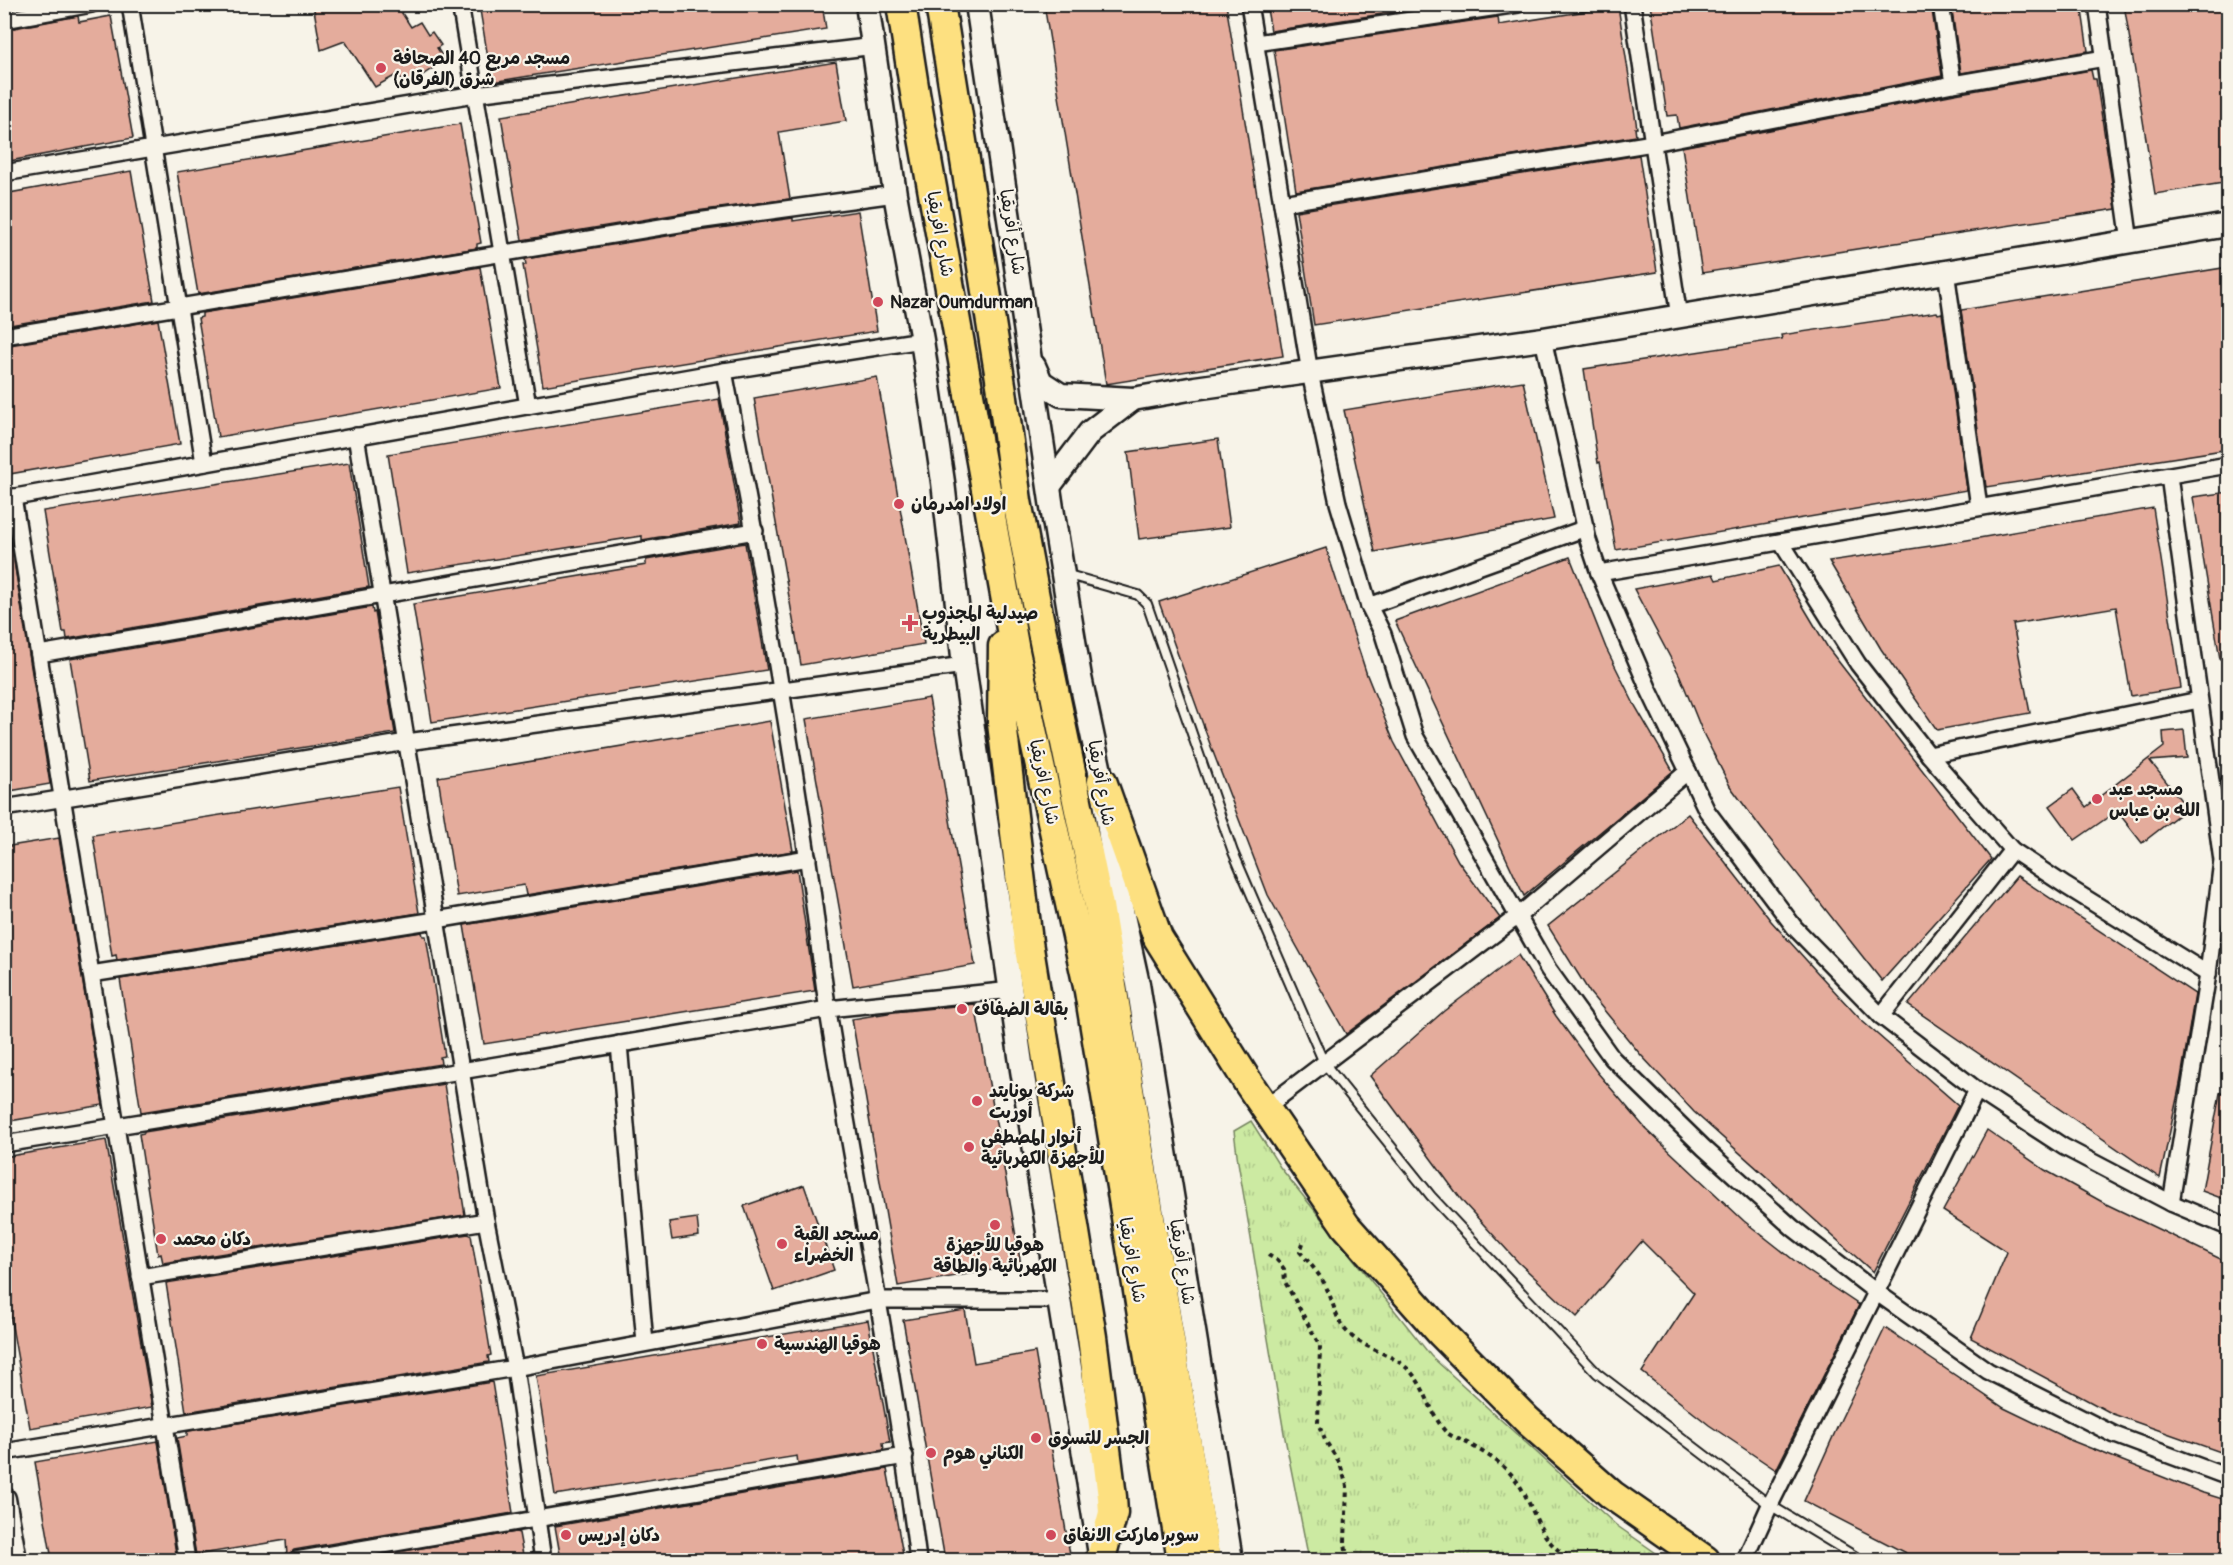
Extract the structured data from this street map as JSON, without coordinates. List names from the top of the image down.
{
  "streets": {
    "highway": ["شارع افريقيا"],
    "street": ["شارع أفريقيا"]
  },
  "places": {
    "other": [
      "مسجد مربع 40 الصحافة شرق (الفرقان)",
      "Nazar Oumdurman",
      "اولاد امدرمان",
      "مسجد عبد الله بن عباس",
      "بقالة الضفاف",
      "شركة يونايتد أوربت",
      "أنوار المصطفى للأجهزة الكهربائية",
      "هوقيا للأجهزة الكهربائية والطاقة",
      "دكان محمد",
      "مسجد القبة الخضراء",
      "هوقيا الهندسية",
      "الجسر للتسوق",
      "الكناني هوم",
      "دكان إدريس",
      "سوبر ماركت الانفاق"
    ],
    "health": ["صيدلية المجذوب البيطرية"]
  }
}
